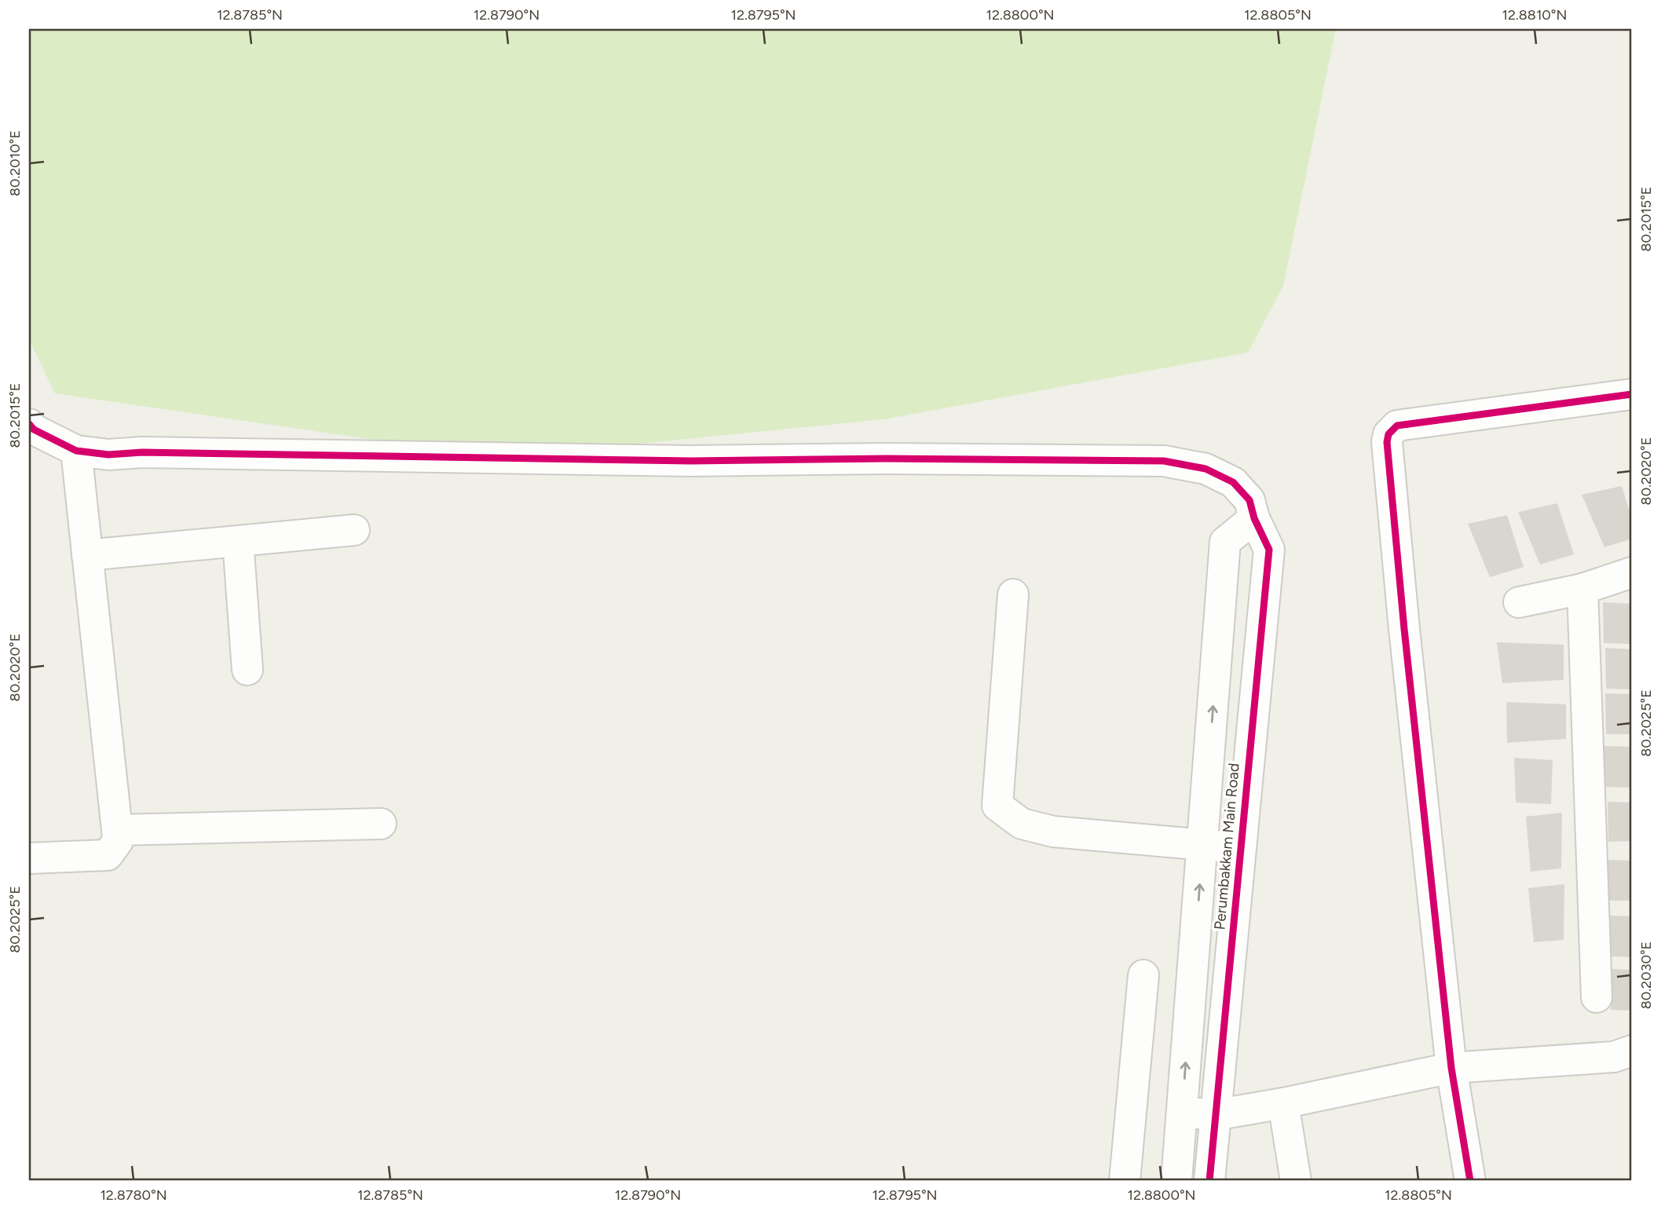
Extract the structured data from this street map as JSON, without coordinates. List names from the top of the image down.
{
  "streets": {
    "street": ["Perumbakkam Main Road"]
  },
  "coordinates": [
    "12.8785°N",
    "12.8790°N",
    "12.8795°N",
    "12.8800°N",
    "12.8805°N",
    "12.8810°N",
    "80.2010°E",
    "80.2015°E",
    "80.2020°E",
    "80.2025°E",
    "80.2030°E",
    "12.8780°N"
  ]
}
